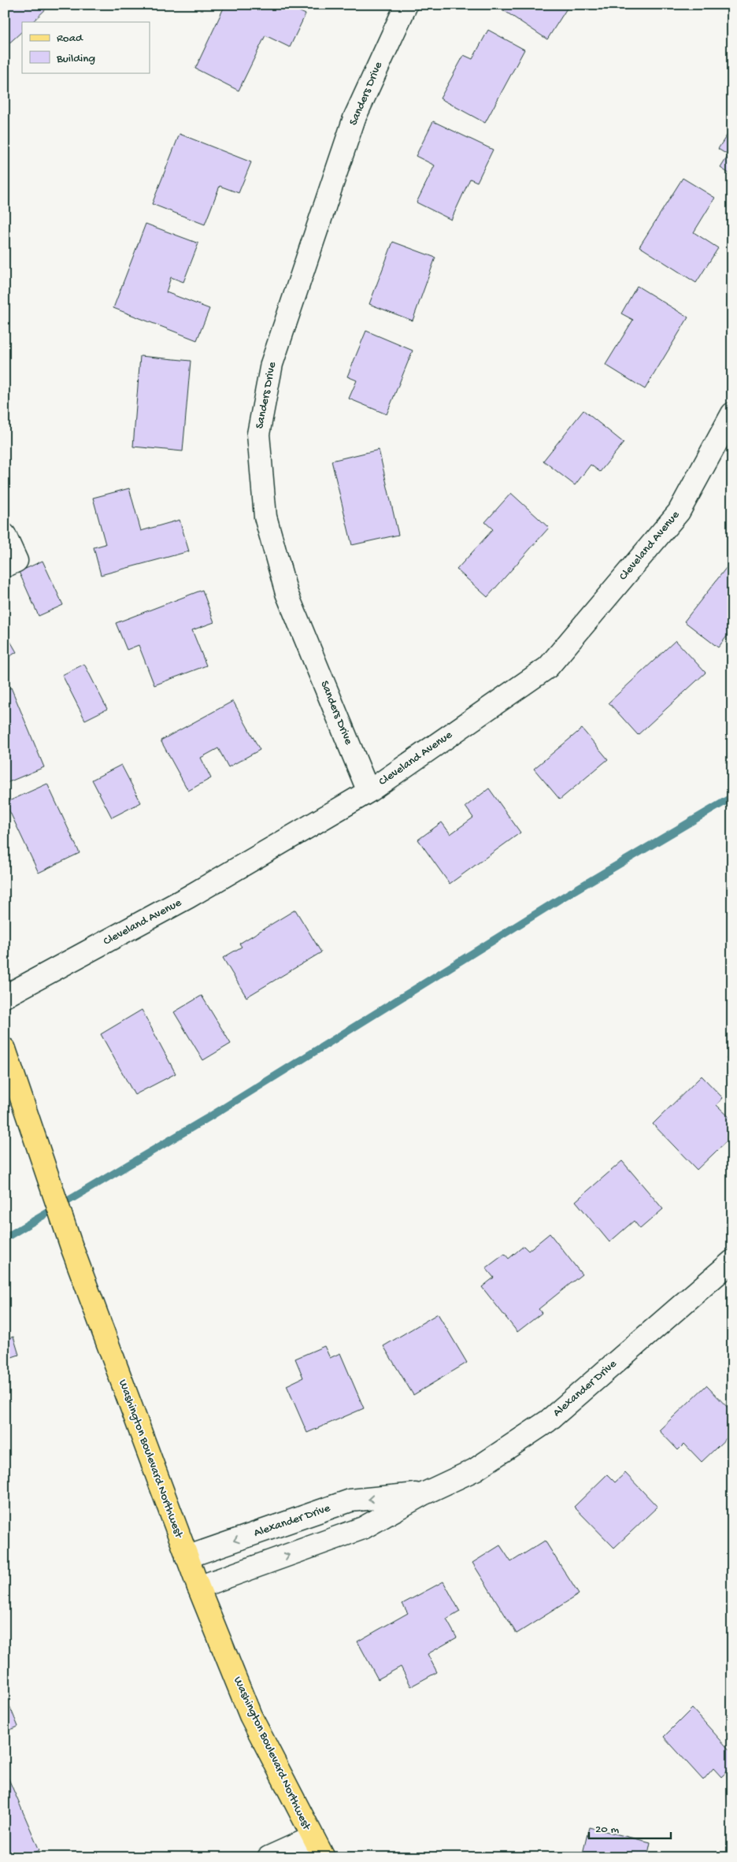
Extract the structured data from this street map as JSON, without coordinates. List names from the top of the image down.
{
  "streets": {
    "main road": ["Washington Boulevard Northwest"],
    "street": ["Sanders Drive", "Cleveland Avenue", "Alexander Drive"]
  },
  "crossings": [
    ["Sanders Drive", "Cleveland Avenue"],
    ["Alexander Drive", "Washington Boulevard Northwest"]
  ],
  "legend": ["Road", "Building"],
  "scale_bar": "20 m"
}
